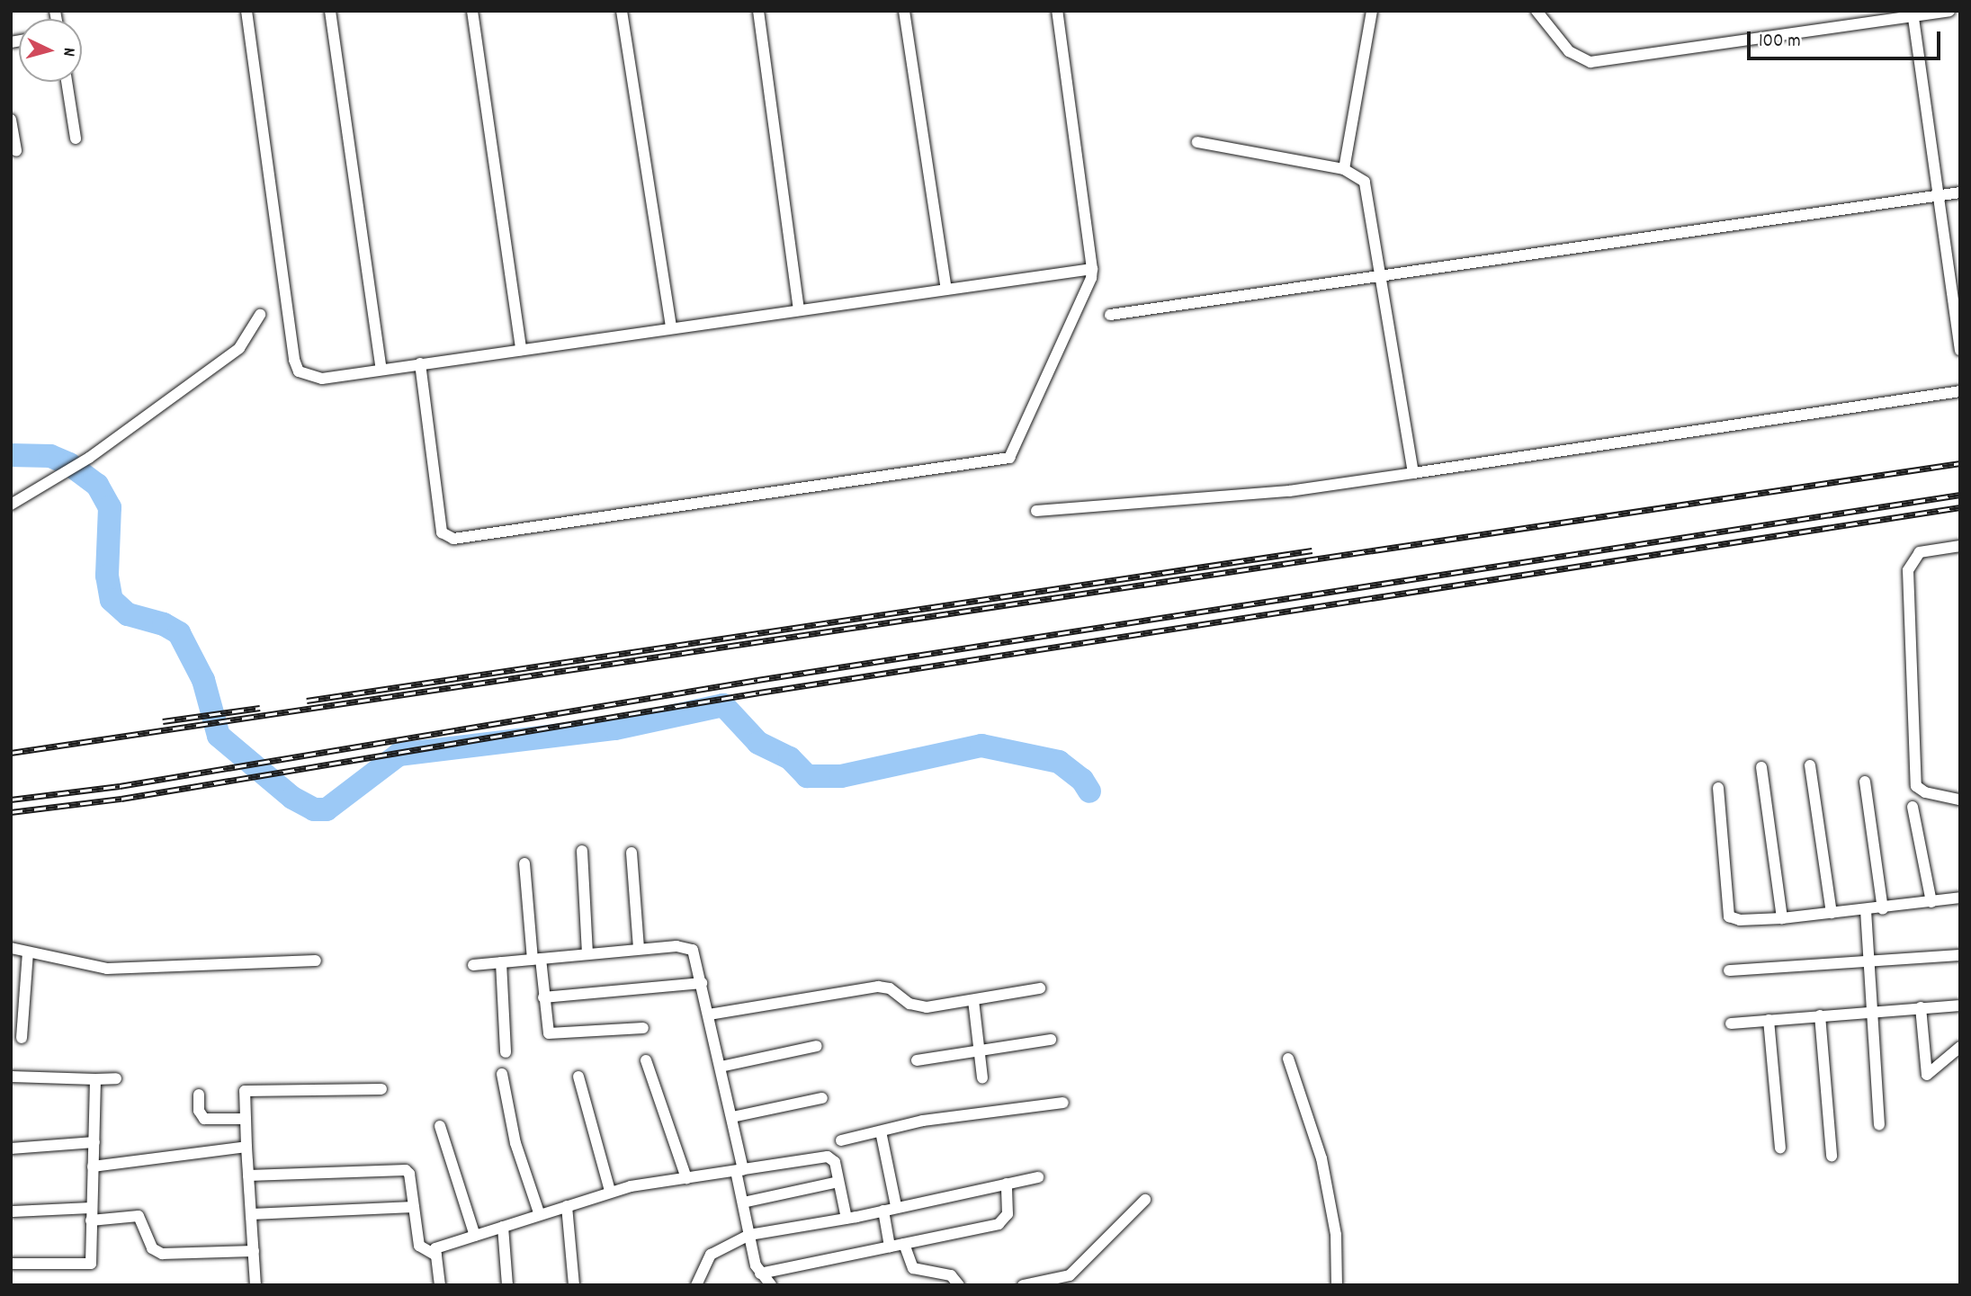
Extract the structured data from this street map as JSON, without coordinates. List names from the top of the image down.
{
  "scale_bar": "100 m",
  "north": "right"
}
